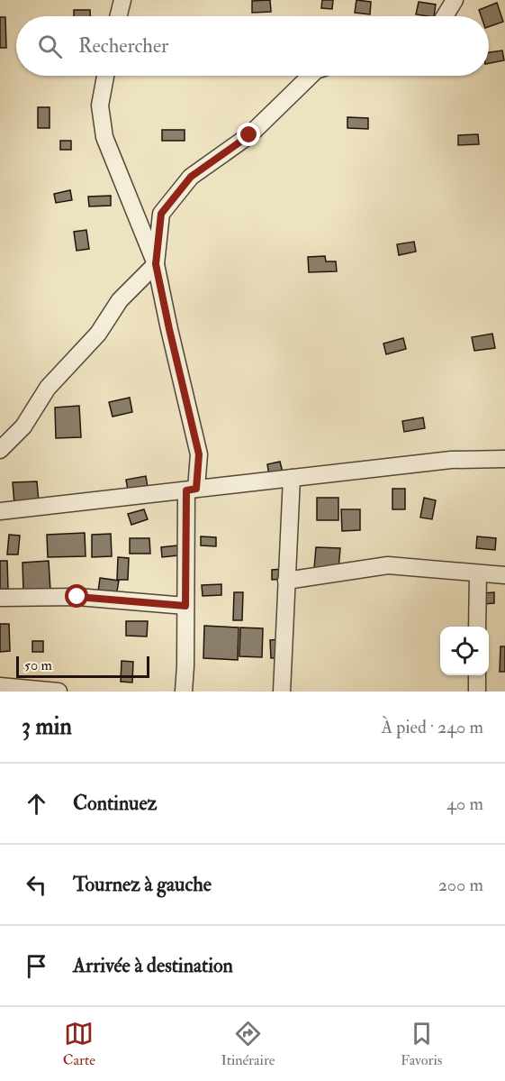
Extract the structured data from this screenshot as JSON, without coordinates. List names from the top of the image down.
{
  "scale_bar": "50 m",
  "page": {
    "search": "Rechercher",
    "scale": "50 m",
    "heading": ["3 min", "À pied · 240 m"],
    "list": [
      ["Continuez", "40 m"],
      ["Tournez à gauche", "200 m"],
      "Arrivée à destination"
    ],
    "nav": ["Carte", "Itinéraire", "Favoris"]
  }
}
